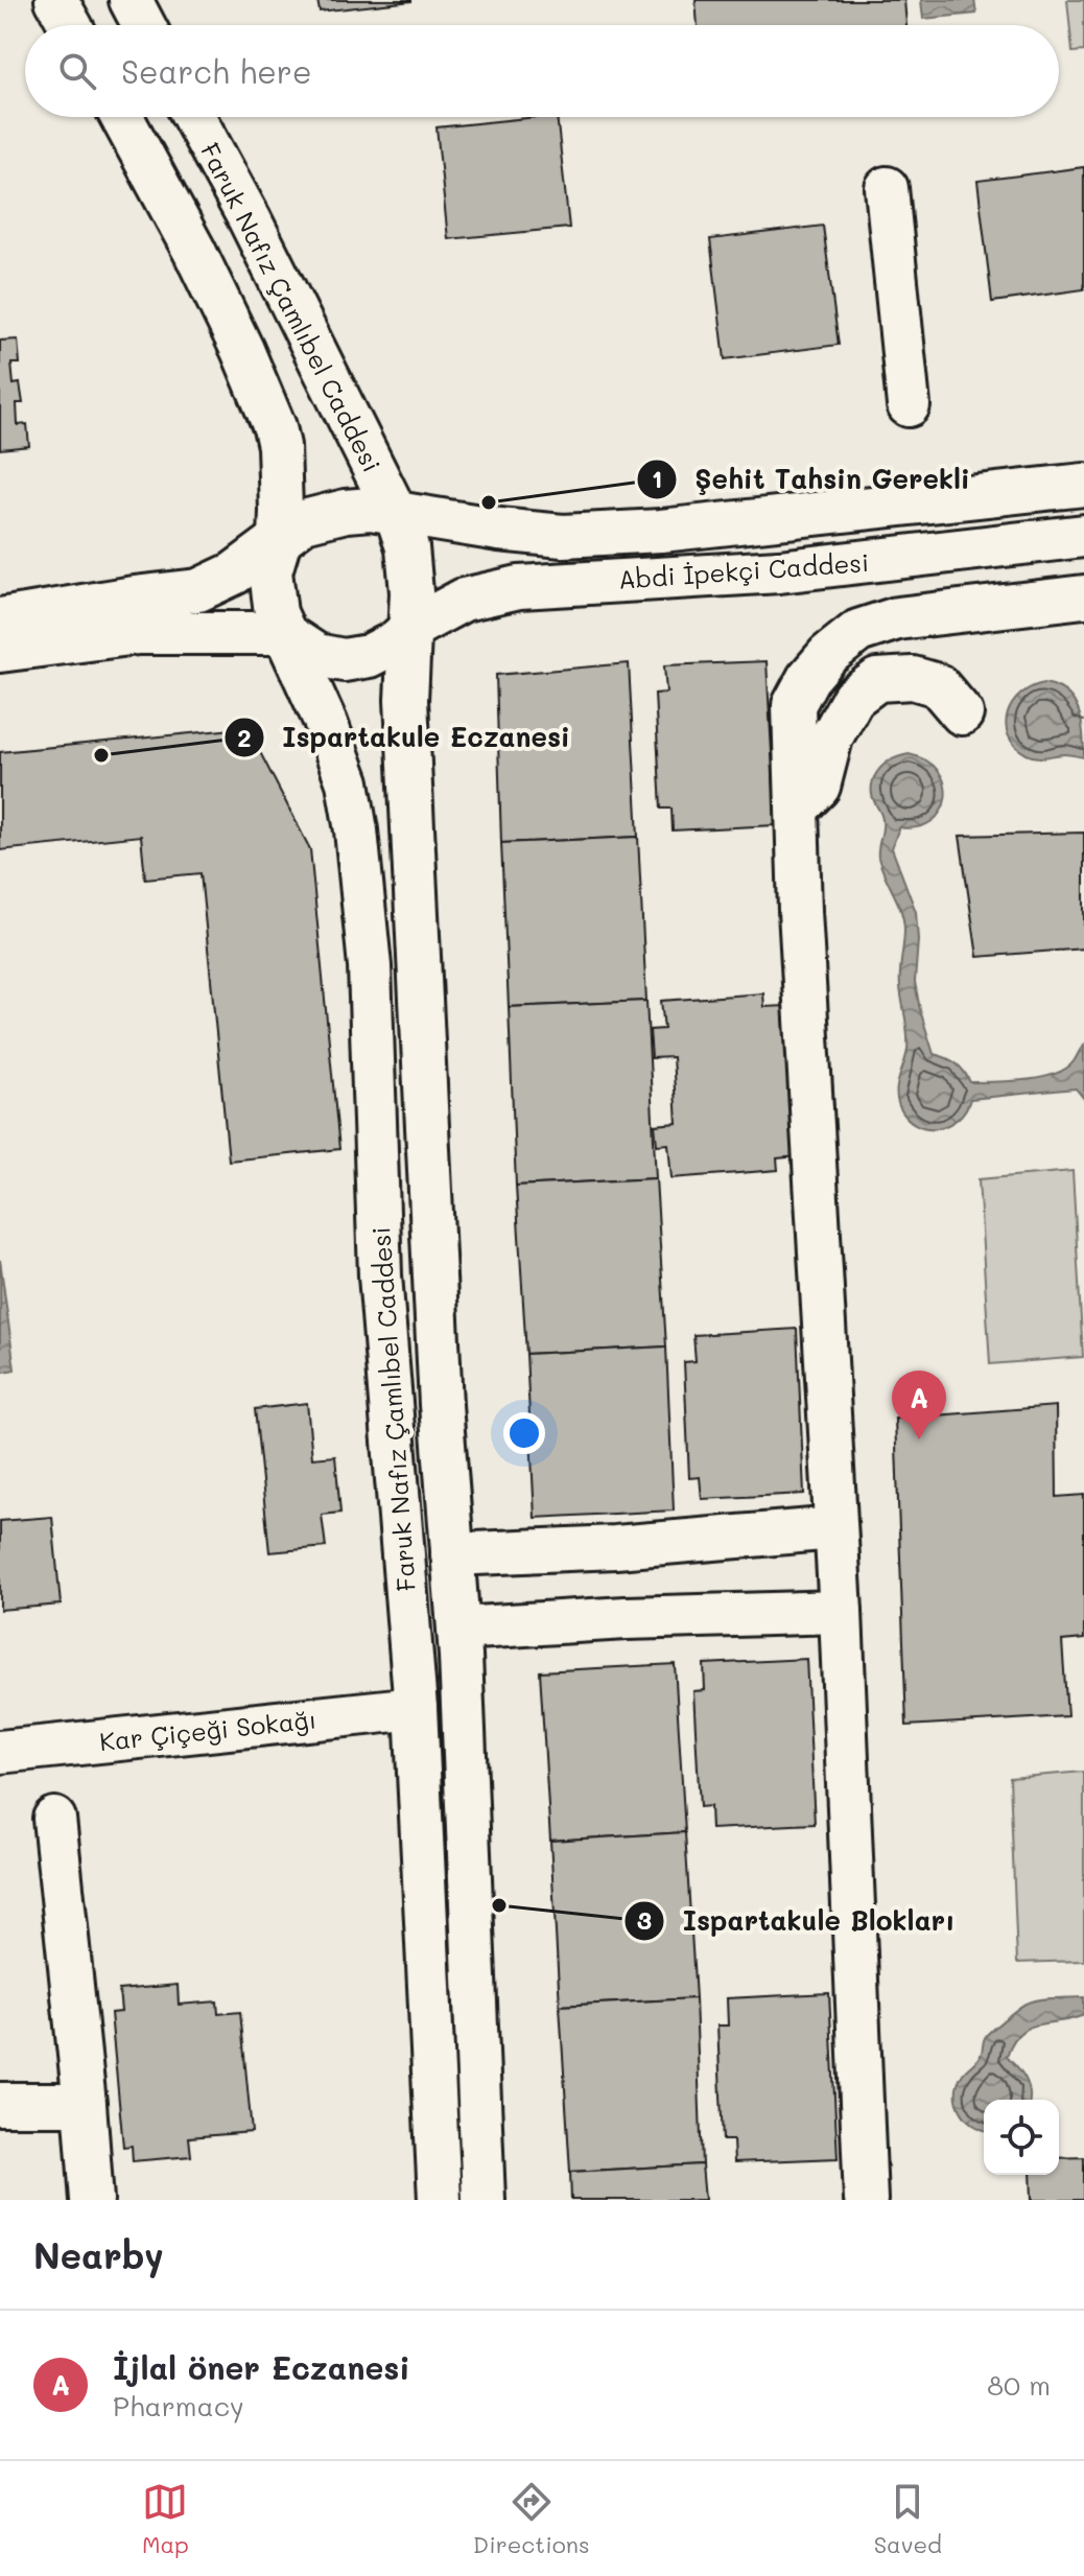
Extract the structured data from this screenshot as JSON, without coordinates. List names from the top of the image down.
{
  "streets": {
    "street": ["Faruk Nafız Çamlıbel Caddesi", "Abdi İpekçi Caddesi", "Kar Çiçeği Sokağı"]
  },
  "crossings": [
    ["Faruk Nafız Çamlıbel Caddesi", "Abdi İpekçi Caddesi"],
    ["Faruk Nafız Çamlıbel Caddesi", "Kar Çiçeği Sokağı"]
  ],
  "places": ["Şehit Tahsin Gerekli", "Ispartakule Eczanesi", "Ispartakule Blokları"],
  "page": {
    "search": "Search here",
    "pins": "A",
    "heading": "Nearby",
    "list": [
      {
        "mark": "A",
        "name": "İjlal öner Eczanesi",
        "note": "Pharmacy",
        "value": "80 m"
      }
    ],
    "nav": ["Map", "Directions", "Saved"]
  }
}
